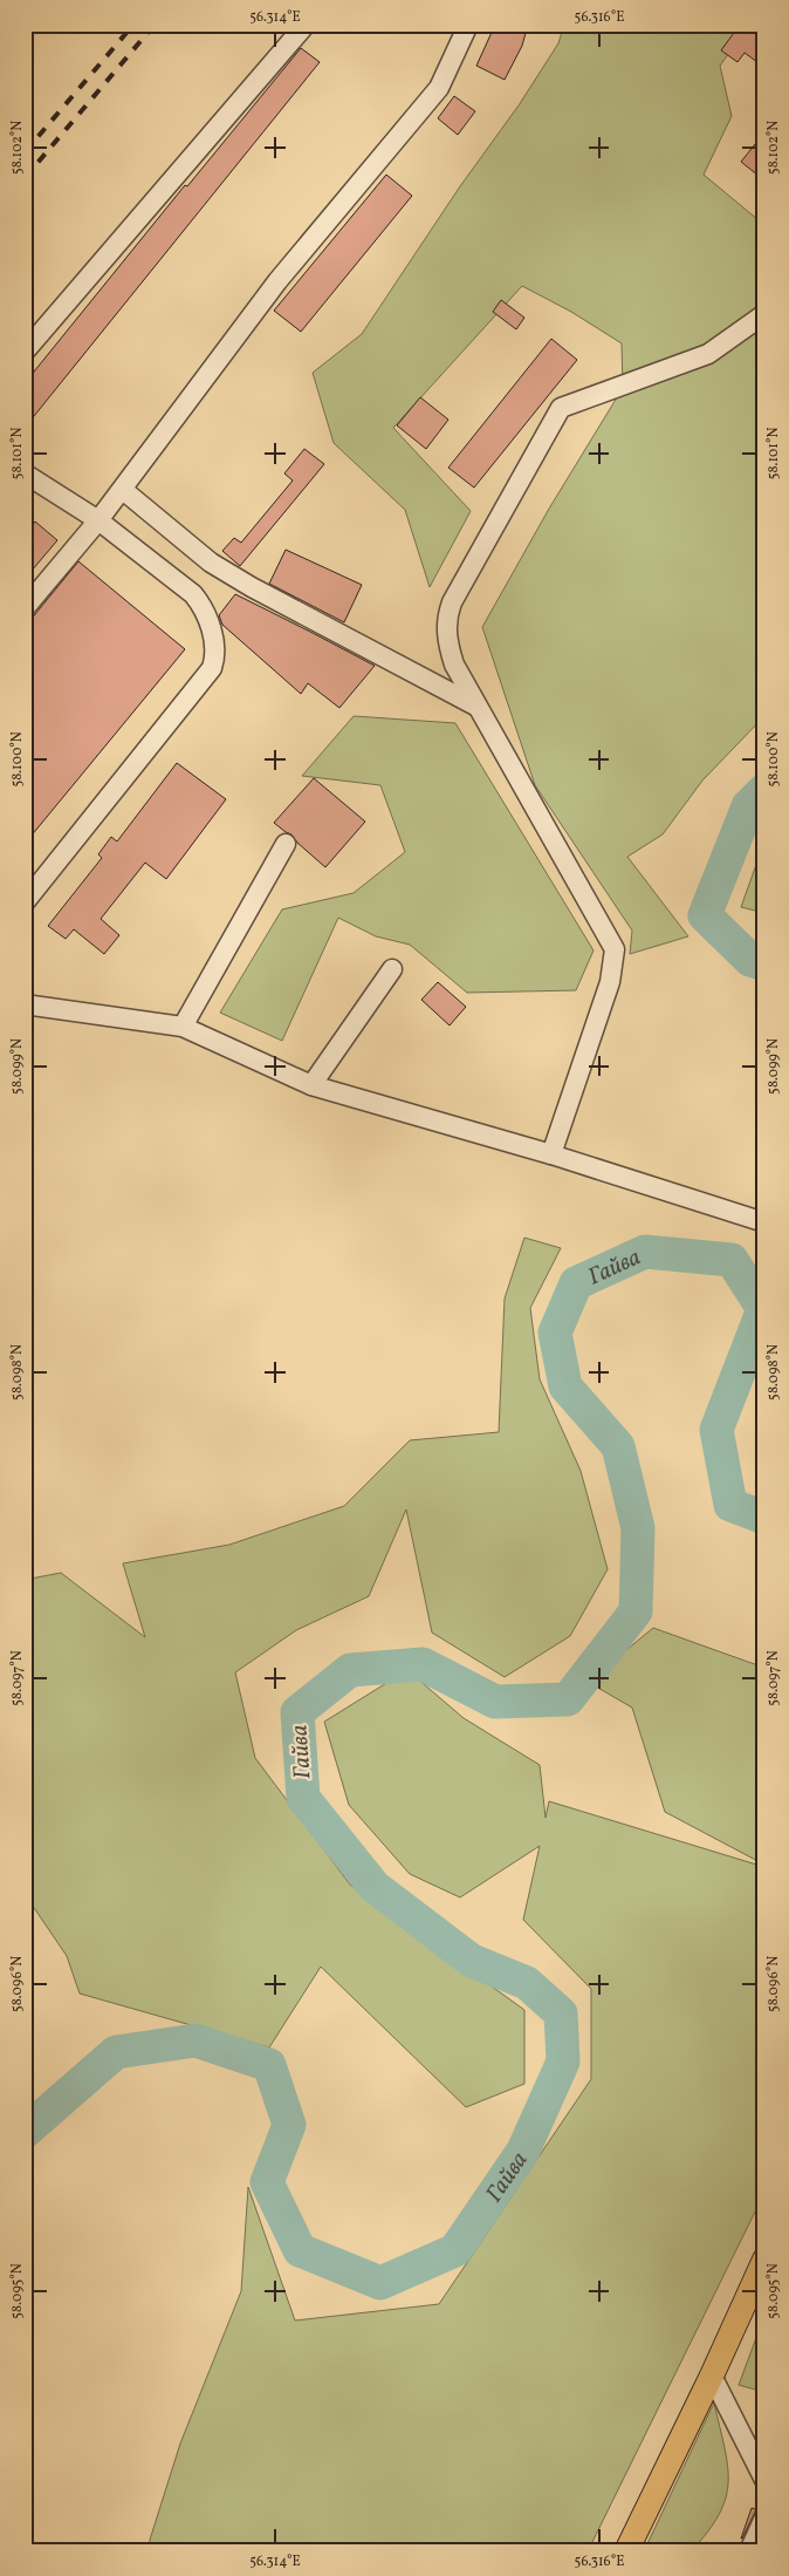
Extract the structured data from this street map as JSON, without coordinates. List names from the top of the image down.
{
  "water": ["Гайва"],
  "coordinates": [
    "56.314°E",
    "56.316°E",
    "58.102°N",
    "58.101°N",
    "58.100°N",
    "58.099°N",
    "58.098°N",
    "58.097°N",
    "58.096°N",
    "58.095°N"
  ]
}
